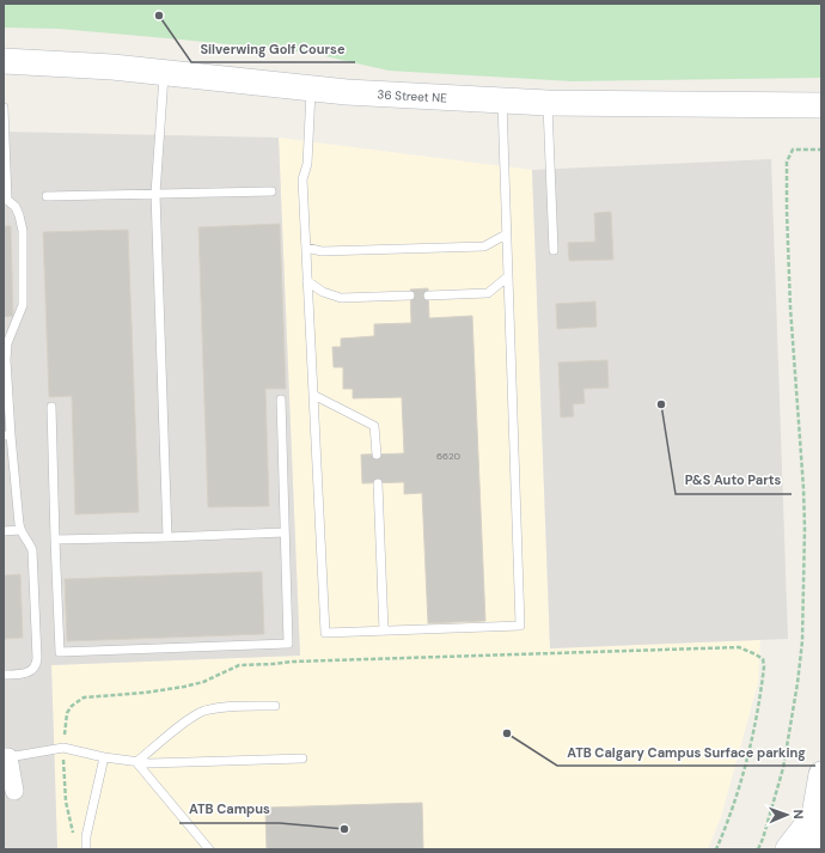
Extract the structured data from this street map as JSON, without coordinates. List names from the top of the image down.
{
  "streets": {
    "street": ["36 Street NE"]
  },
  "places": [
    "Silverwing Golf Course",
    "P&S Auto Parts",
    "ATB Calgary Campus Surface parking",
    "ATB Campus"
  ],
  "house_numbers": ["6620"],
  "north": "right"
}
